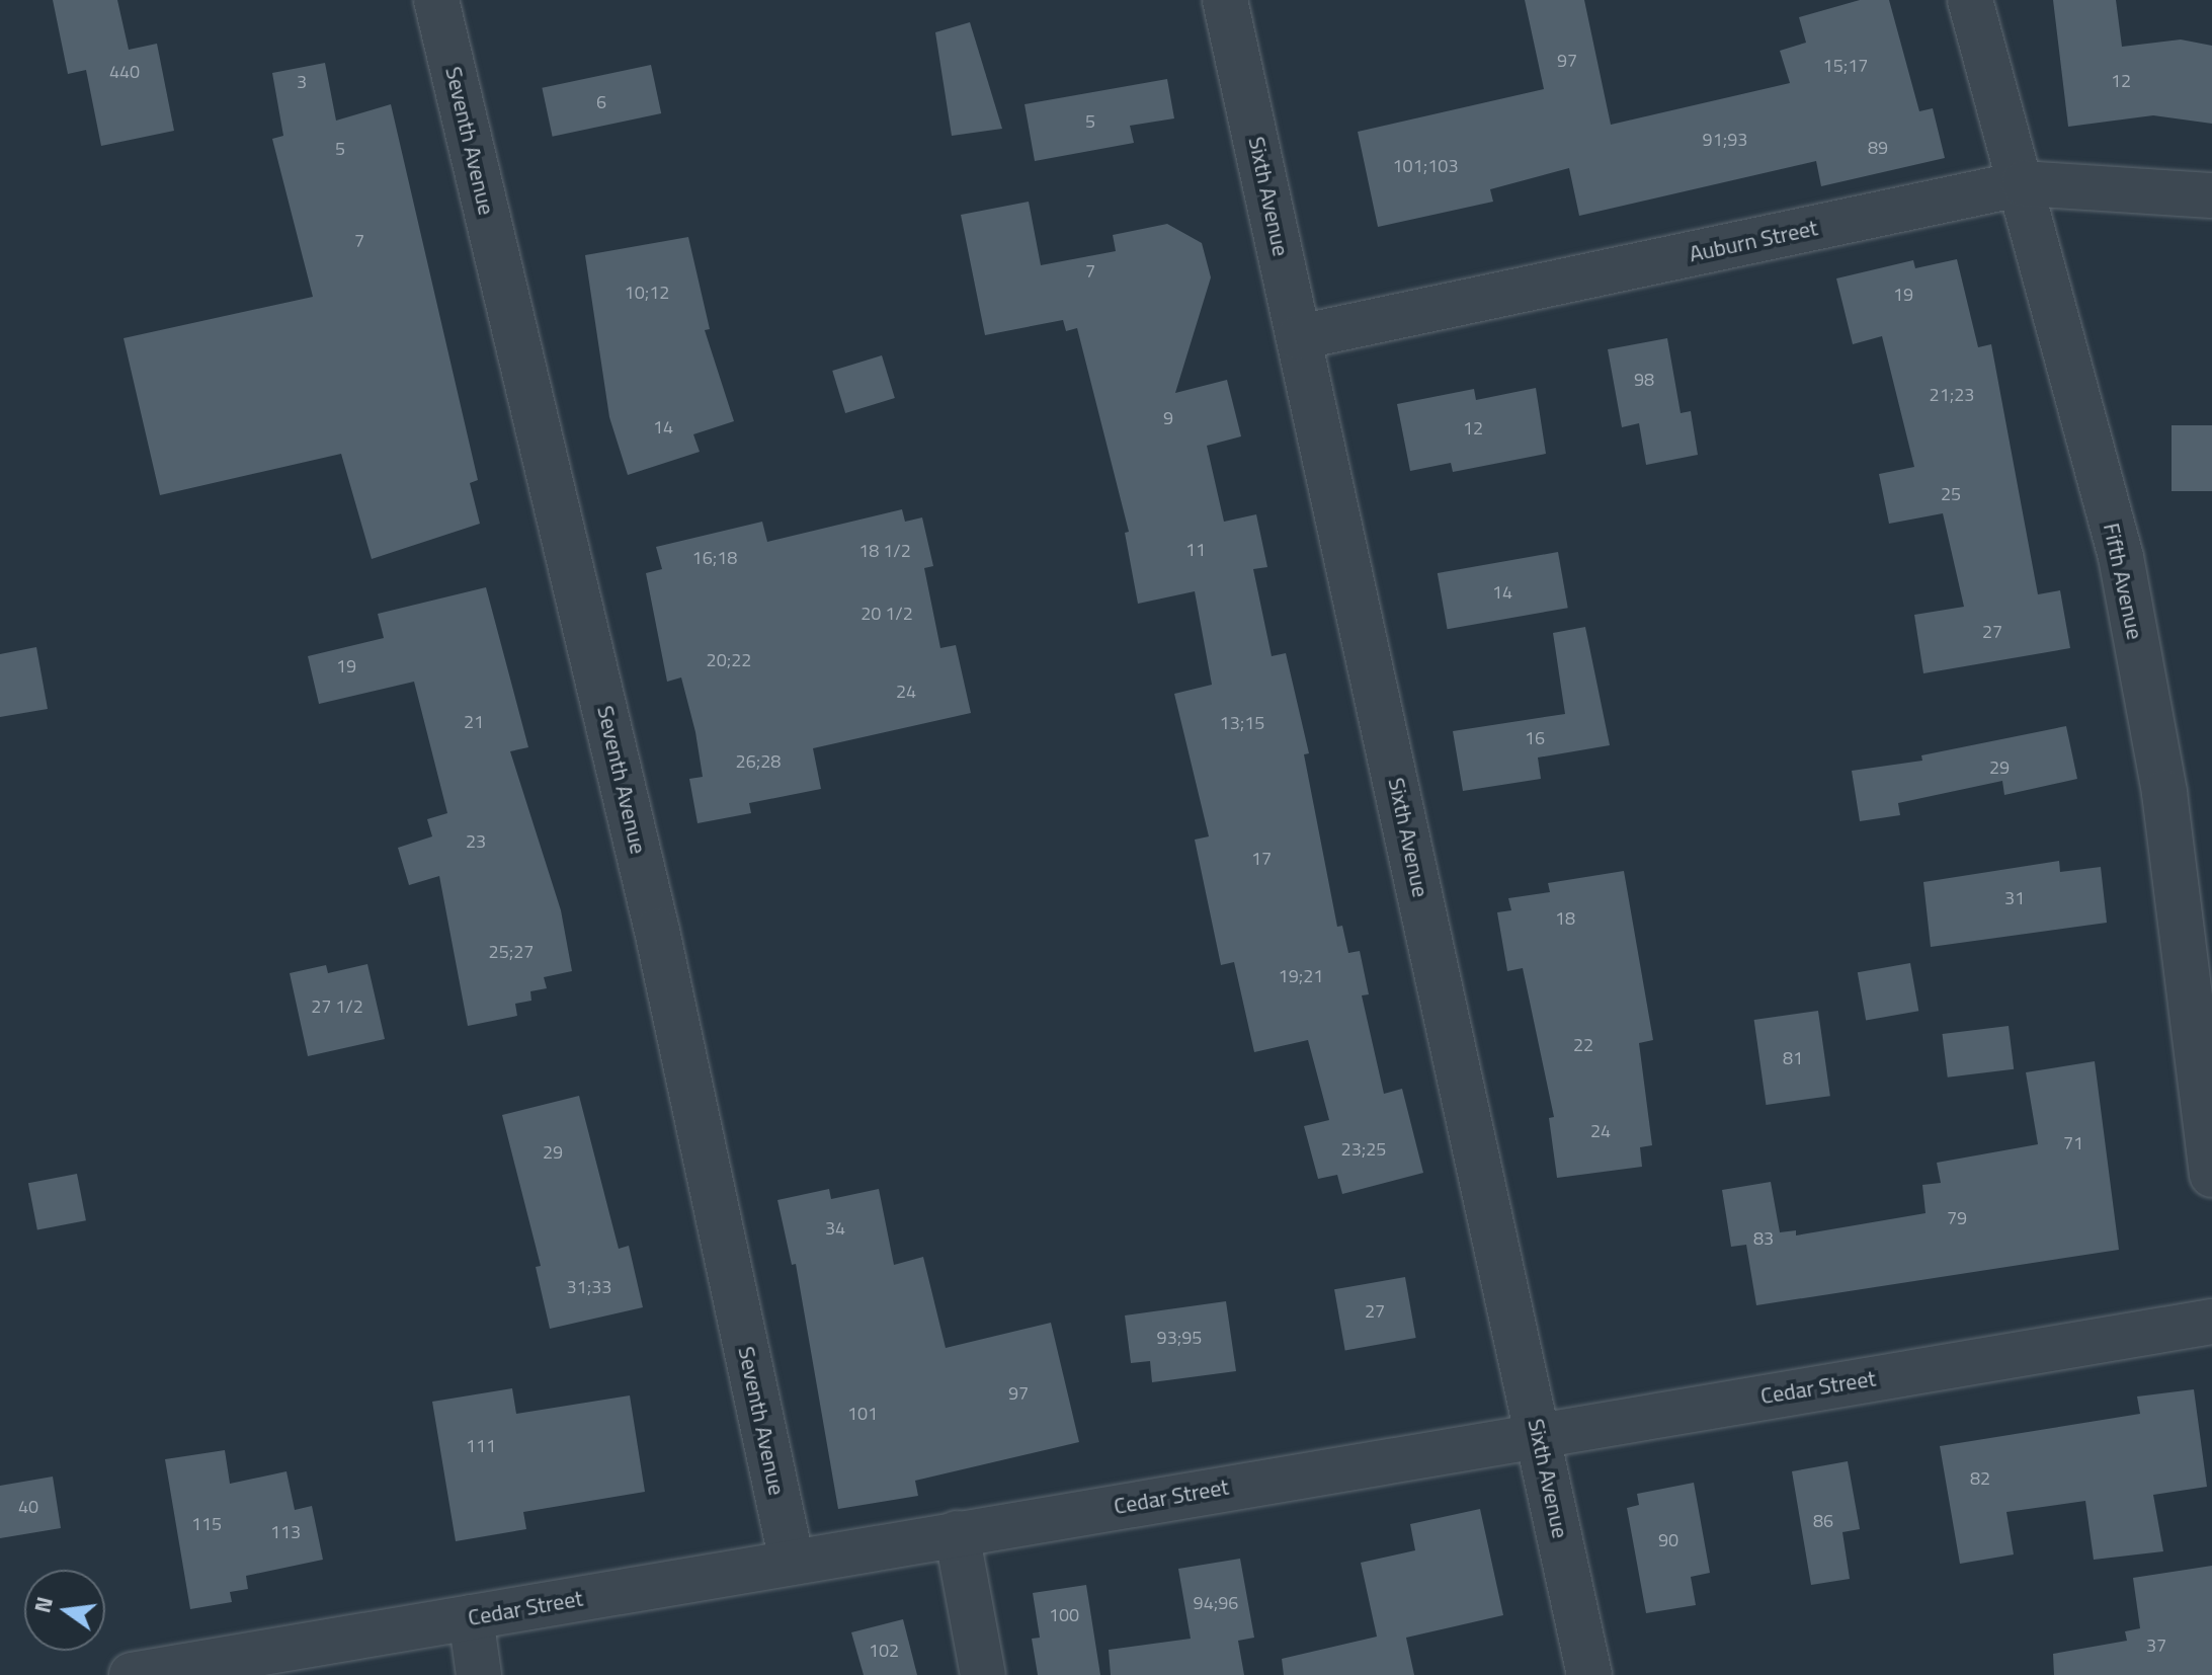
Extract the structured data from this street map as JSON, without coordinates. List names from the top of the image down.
{
  "streets": {
    "street": [
      "Seventh Avenue",
      "Sixth Avenue",
      "Auburn Street",
      "Fifth Avenue",
      "Cedar Street"
    ]
  },
  "crossings": [
    ["Seventh Avenue", "Cedar Street"],
    ["Sixth Avenue", "Auburn Street"],
    ["Sixth Avenue", "Cedar Street"],
    ["Auburn Street", "Fifth Avenue"]
  ],
  "house_numbers": [
    "97",
    "15;17",
    "440",
    "12",
    "3",
    "6",
    "5",
    "91;93",
    "89",
    "5",
    "101;103",
    "7",
    "7",
    "10;12",
    "19",
    "98",
    "21;23",
    "9",
    "14",
    "12",
    "25",
    "11",
    "18 1/2",
    "16;18",
    "14",
    "20 1/2",
    "27",
    "20;22",
    "19",
    "24",
    "21",
    "13;15",
    "16",
    "26;28",
    "29",
    "23",
    "17",
    "31",
    "18",
    "25;27",
    "19;21",
    "27 1/2",
    "22",
    "81",
    "24",
    "71",
    "23;25",
    "29",
    "79",
    "34",
    "83",
    "31;33",
    "27",
    "93;95",
    "97",
    "101",
    "111",
    "82",
    "40",
    "86",
    "115",
    "113",
    "90",
    "94;96",
    "100",
    "37",
    "102"
  ],
  "north": "left"
}
